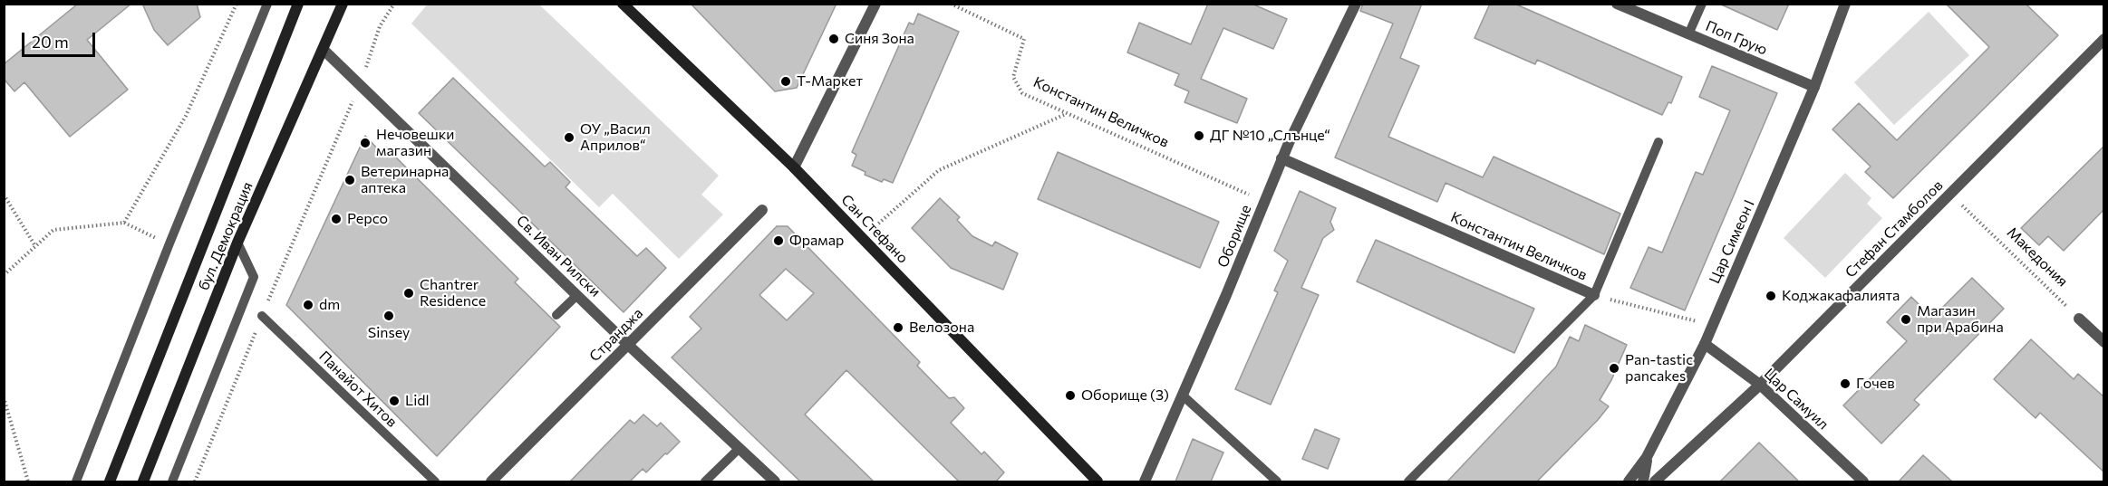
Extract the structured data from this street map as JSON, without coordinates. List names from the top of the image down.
{
  "streets": {
    "main road": ["Сан Стефано", "бул. Демокрация"],
    "street": [
      "Поп Грую",
      "Константин Величков",
      "Стефан Стамболов",
      "Оборище",
      "Цар Симеон I",
      "Св. Иван Рилски",
      "Странджа",
      "Цар Самуил"
    ],
    "lane": ["Панайот Хитов"],
    "path": ["Македония"]
  },
  "crossings": [
    ["Поп Грую", "Цар Симеон I"],
    ["Константин Величков", "Оборище"],
    ["Стефан Стамболов", "Македония"],
    ["Стефан Стамболов", "Цар Самуил"],
    ["бул. Демокрация", "Св. Иван Рилски"],
    ["Цар Симеон I", "Цар Самуил"],
    ["Св. Иван Рилски", "Странджа"]
  ],
  "places": [
    "Синя Зона",
    "Т-Маркет",
    "ДГ №10 „Слънце“",
    "ОУ „Васил Априлов“",
    "Нечовешки магазин",
    "Ветеринарна аптека",
    "Pepco",
    "Фрамар",
    "Chantrer Residence",
    "Коджакафалията",
    "dm",
    "Sinsey",
    "Магазин при Арабина",
    "Велозона",
    "Pan-tastic pancakes",
    "Гочев",
    "Оборище (3)",
    "Lidl"
  ],
  "scale_bar": "20 m"
}
